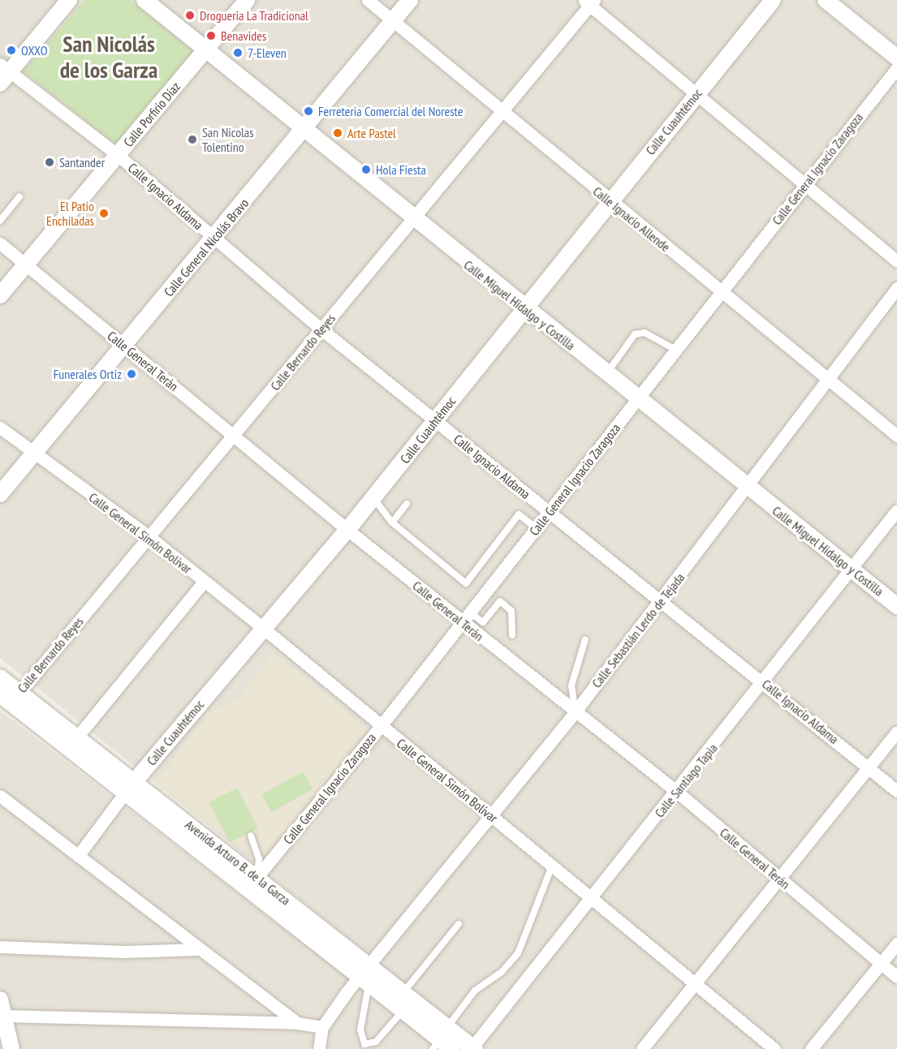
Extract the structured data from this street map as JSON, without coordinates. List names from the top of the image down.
{
  "streets": {
    "street": [
      "Calle Porfirio Díaz",
      "Calle Cuauhtémoc",
      "Calle General Ignacio Zaragoza",
      "Calle Ignacio Aldama",
      "Calle Ignacio Allende",
      "Calle General Nicolás Bravo",
      "Calle Miguel Hidalgo y Costilla",
      "Calle Bernardo Reyes",
      "Calle General Terán",
      "Calle General Simón Bolívar",
      "Calle Sebastián Lerdo de Tejada",
      "Calle Santiago Tapia",
      "Avenida Arturo B. de la Garza"
    ]
  },
  "crossings": [
    ["Calle Porfirio Díaz", "Calle Ignacio Aldama"],
    ["Calle Porfirio Díaz", "Calle Miguel Hidalgo y Costilla"],
    ["Calle Porfirio Díaz", "Calle General Terán"],
    ["Calle Cuauhtémoc", "Calle Ignacio Aldama"],
    ["Calle Cuauhtémoc", "Calle Ignacio Allende"],
    ["Calle Cuauhtémoc", "Calle Miguel Hidalgo y Costilla"],
    ["Calle Cuauhtémoc", "Calle General Terán"],
    ["Calle Cuauhtémoc", "Calle General Simón Bolívar"],
    ["Calle Cuauhtémoc", "Avenida Arturo B. de la Garza"],
    ["Calle General Ignacio Zaragoza", "Calle Ignacio Aldama"],
    ["Calle General Ignacio Zaragoza", "Calle Ignacio Allende"],
    ["Calle General Ignacio Zaragoza", "Calle Miguel Hidalgo y Costilla"],
    ["Calle General Ignacio Zaragoza", "Calle General Terán"],
    ["Calle General Ignacio Zaragoza", "Calle General Simón Bolívar"],
    ["Calle General Ignacio Zaragoza", "Avenida Arturo B. de la Garza"],
    ["Calle Ignacio Aldama", "Calle General Nicolás Bravo"],
    ["Calle Ignacio Aldama", "Calle Bernardo Reyes"],
    ["Calle Ignacio Aldama", "Calle Sebastián Lerdo de Tejada"],
    ["Calle Ignacio Aldama", "Calle Santiago Tapia"],
    ["Calle Ignacio Allende", "Calle General Nicolás Bravo"],
    ["Calle Ignacio Allende", "Calle Bernardo Reyes"],
    ["Calle Ignacio Allende", "Calle Sebastián Lerdo de Tejada"],
    ["Calle General Nicolás Bravo", "Calle Miguel Hidalgo y Costilla"],
    ["Calle General Nicolás Bravo", "Calle General Terán"],
    ["Calle General Nicolás Bravo", "Calle General Simón Bolívar"],
    ["Calle Miguel Hidalgo y Costilla", "Calle Bernardo Reyes"],
    ["Calle Miguel Hidalgo y Costilla", "Calle Sebastián Lerdo de Tejada"],
    ["Calle Miguel Hidalgo y Costilla", "Calle Santiago Tapia"],
    ["Calle Bernardo Reyes", "Calle General Terán"],
    ["Calle Bernardo Reyes", "Calle General Simón Bolívar"],
    ["Calle Bernardo Reyes", "Avenida Arturo B. de la Garza"],
    ["Calle General Terán", "Calle Sebastián Lerdo de Tejada"],
    ["Calle General Terán", "Calle Santiago Tapia"],
    ["Calle General Simón Bolívar", "Calle Sebastián Lerdo de Tejada"],
    ["Calle General Simón Bolívar", "Calle Santiago Tapia"],
    ["Calle Sebastián Lerdo de Tejada", "Avenida Arturo B. de la Garza"],
    ["Calle Santiago Tapia", "Avenida Arturo B. de la Garza"]
  ],
  "districts": ["San Nicolás de los Garza"],
  "places": [
    "Drogueria La Tradicional",
    "Benavides",
    "OXXO",
    "7-Eleven",
    "Ferreteria Comercial del Noreste",
    "Arte Pastel",
    "San Nicolas Tolentino",
    "Santander",
    "Hola Fiesta",
    "El Patio Enchiladas",
    "Funerales Ortiz"
  ]
}
